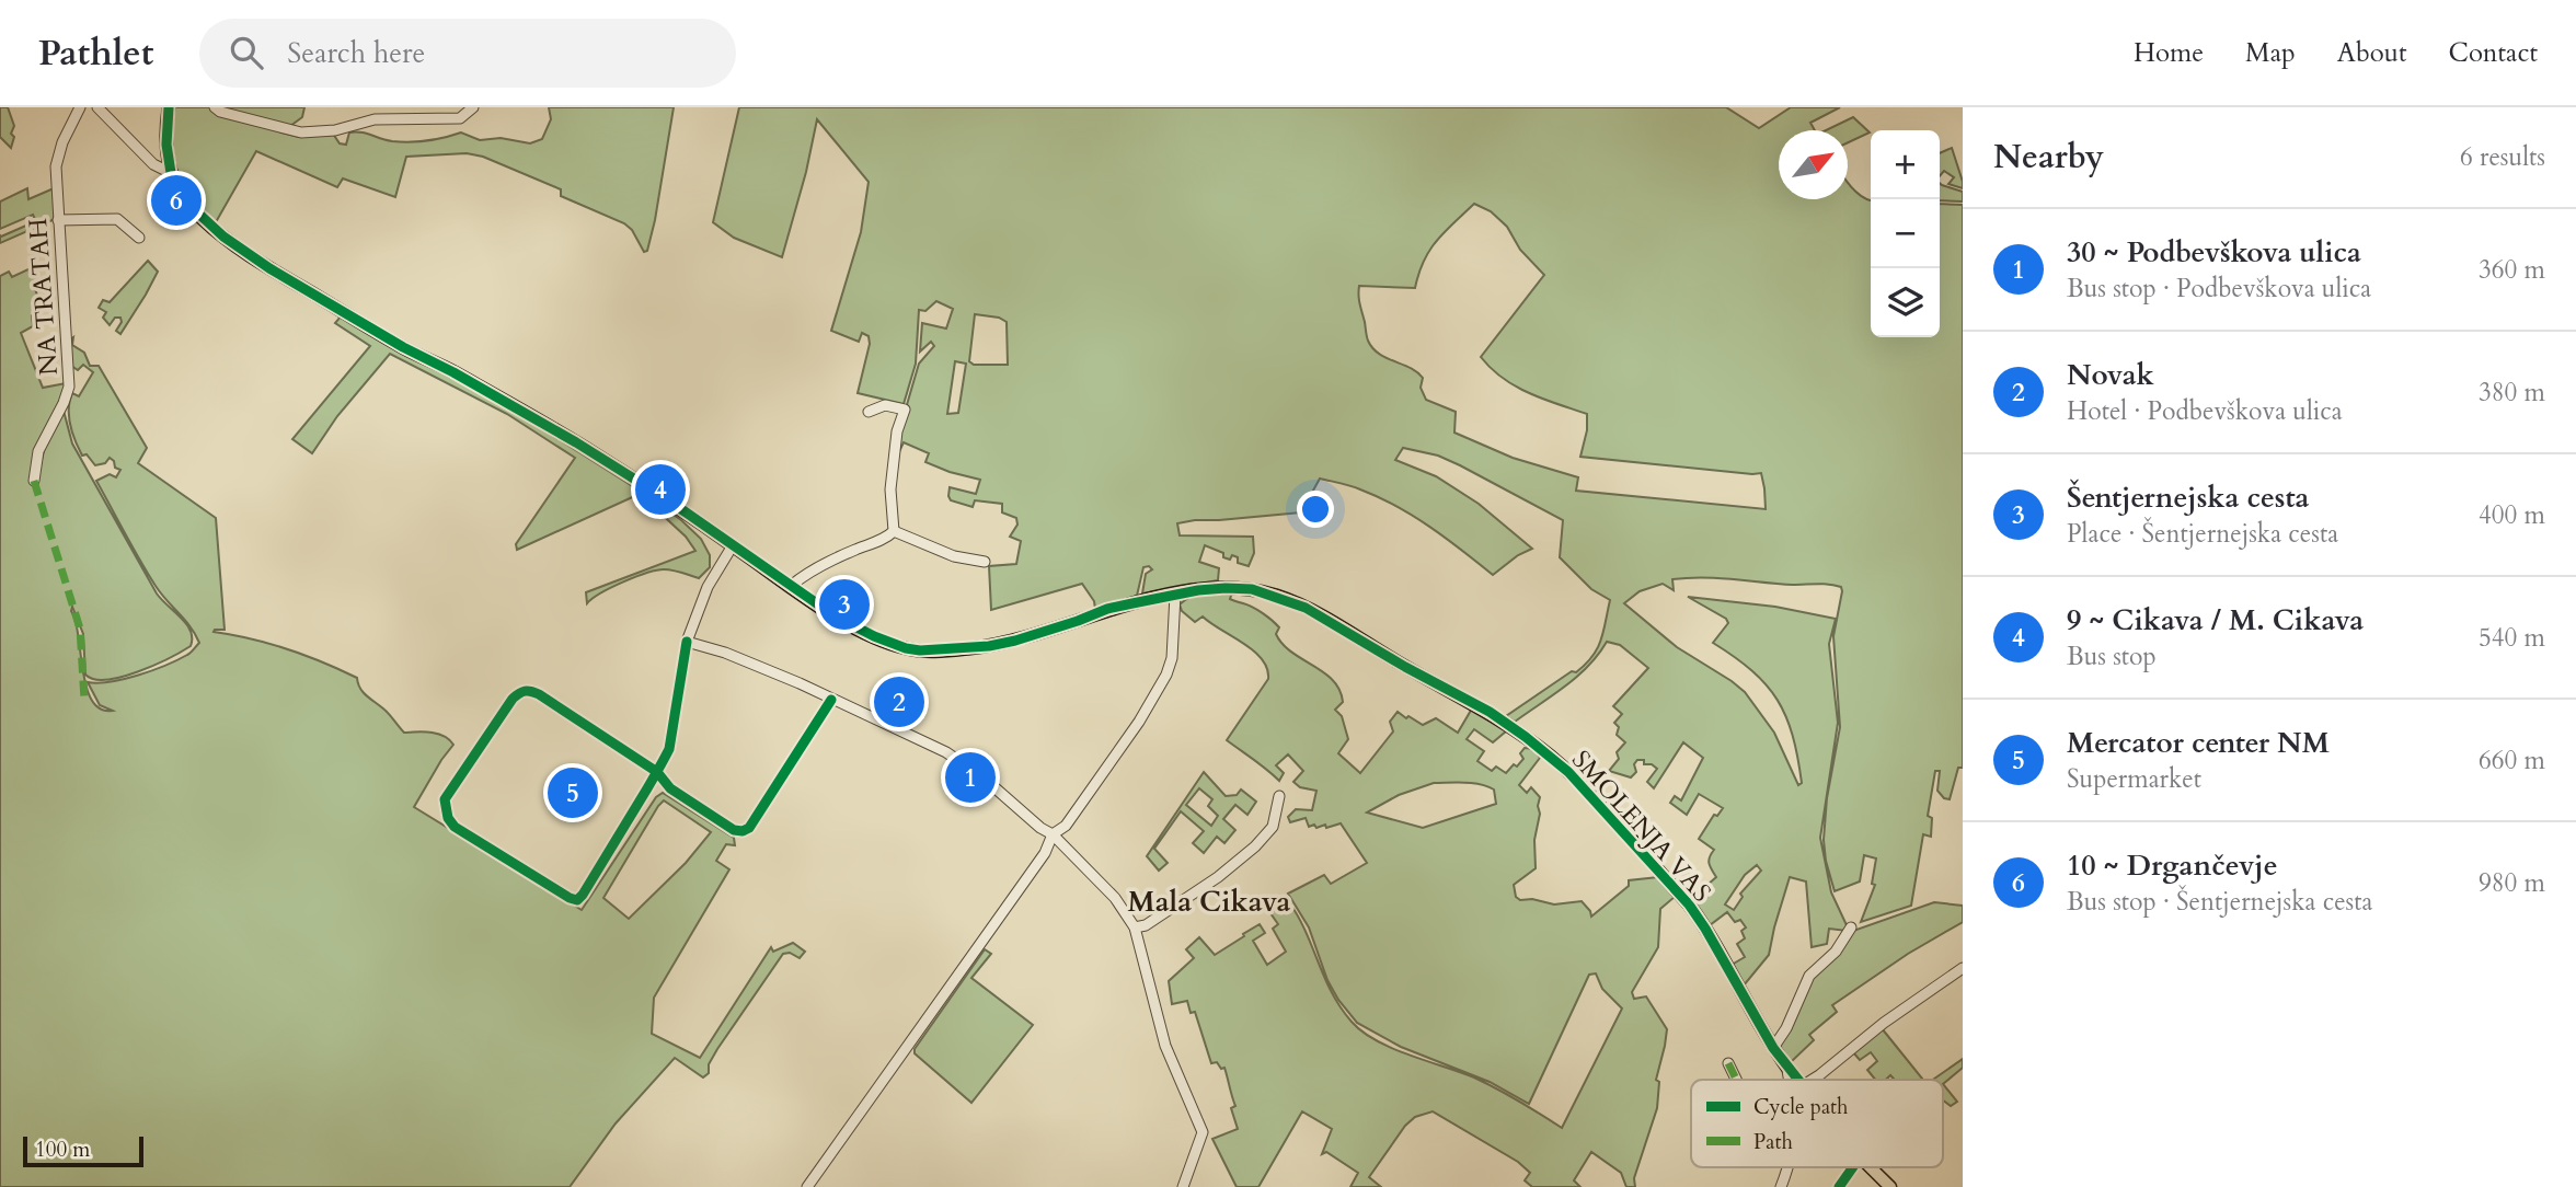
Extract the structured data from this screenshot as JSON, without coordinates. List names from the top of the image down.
{
  "streets": {
    "main road": ["SMOLENJA VAS"],
    "street": ["NA TRATAH"]
  },
  "districts": ["Mala Cikava"],
  "legend": ["Cycle path", "Path"],
  "scale_bar": "100 m",
  "north": "top right",
  "page": {
    "header": "Pathlet",
    "search": "Search here",
    "nav": [
      "Home",
      "Map",
      "About",
      "Contact"
    ],
    "heading": ["Nearby", "6 results"],
    "map_buttons": ["+", "−"],
    "pins": [
      "6",
      "4",
      "3",
      "2",
      "1",
      "5"
    ],
    "list": [
      {
        "mark": "1",
        "name": "30 ~ Podbevškova ulica",
        "note": "Bus stop · Podbevškova ulica",
        "value": "360 m"
      },
      {
        "mark": "2",
        "name": "Novak",
        "note": "Hotel · Podbevškova ulica",
        "value": "380 m"
      },
      {
        "mark": "3",
        "name": "Šentjernejska cesta",
        "note": "Place · Šentjernejska cesta",
        "value": "400 m"
      },
      {
        "mark": "4",
        "name": "9 ~ Cikava / M. Cikava",
        "note": "Bus stop",
        "value": "540 m"
      },
      {
        "mark": "5",
        "name": "Mercator center NM",
        "note": "Supermarket",
        "value": "660 m"
      },
      {
        "mark": "6",
        "name": "10 ~ Drgančevje",
        "note": "Bus stop · Šentjernejska cesta",
        "value": "980 m"
      }
    ],
    "scale": "100 m"
  }
}
